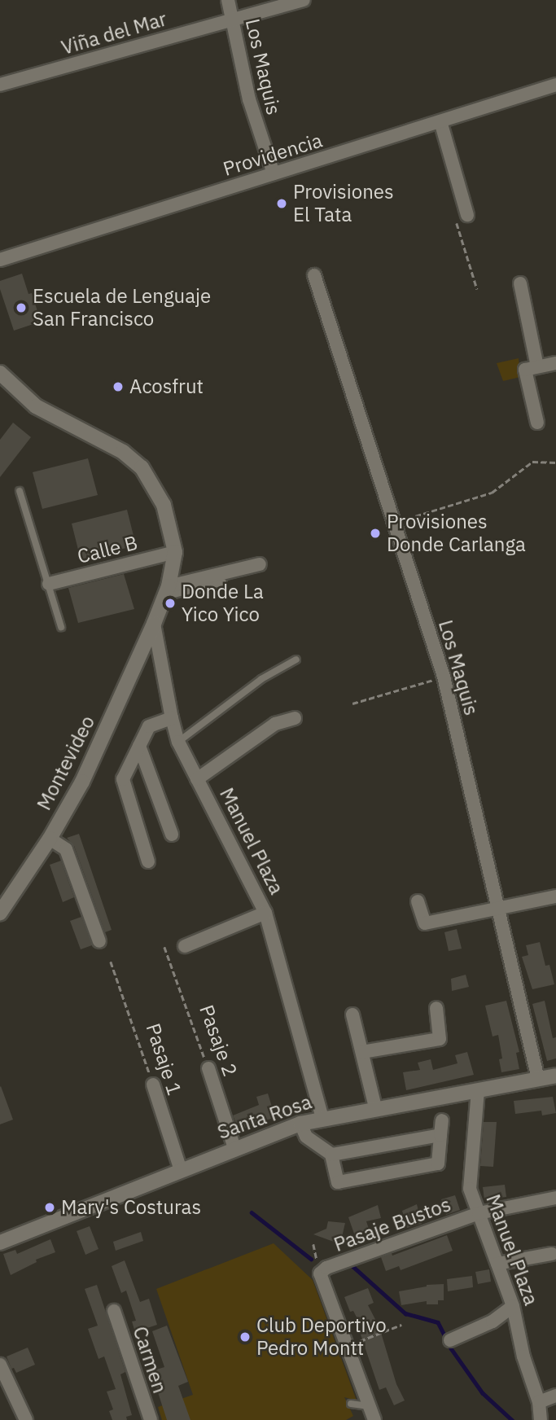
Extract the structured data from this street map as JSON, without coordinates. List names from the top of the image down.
{
  "streets": {
    "street": [
      "Viña del Mar",
      "Los Maquis",
      "Providencia",
      "Calle B",
      "Montevideo",
      "Manuel Plaza",
      "Pasaje 2",
      "Pasaje 1",
      "Santa Rosa",
      "Pasaje Bustos",
      "Carmen"
    ]
  },
  "crossings": [
    ["Viña del Mar", "Los Maquis"],
    ["Los Maquis", "Providencia"],
    ["Los Maquis", "Santa Rosa"],
    ["Montevideo", "Manuel Plaza"],
    ["Manuel Plaza", "Santa Rosa"],
    ["Manuel Plaza", "Pasaje Bustos"],
    ["Pasaje 2", "Santa Rosa"],
    ["Pasaje 1", "Santa Rosa"]
  ],
  "places": [
    "Provisiones El Tata",
    "Escuela de Lenguaje San Francisco",
    "Acosfrut",
    "Provisiones Donde Carlanga",
    "Donde La Yico Yico",
    "Mary's Costuras",
    "Club Deportivo Pedro Montt"
  ]
}
